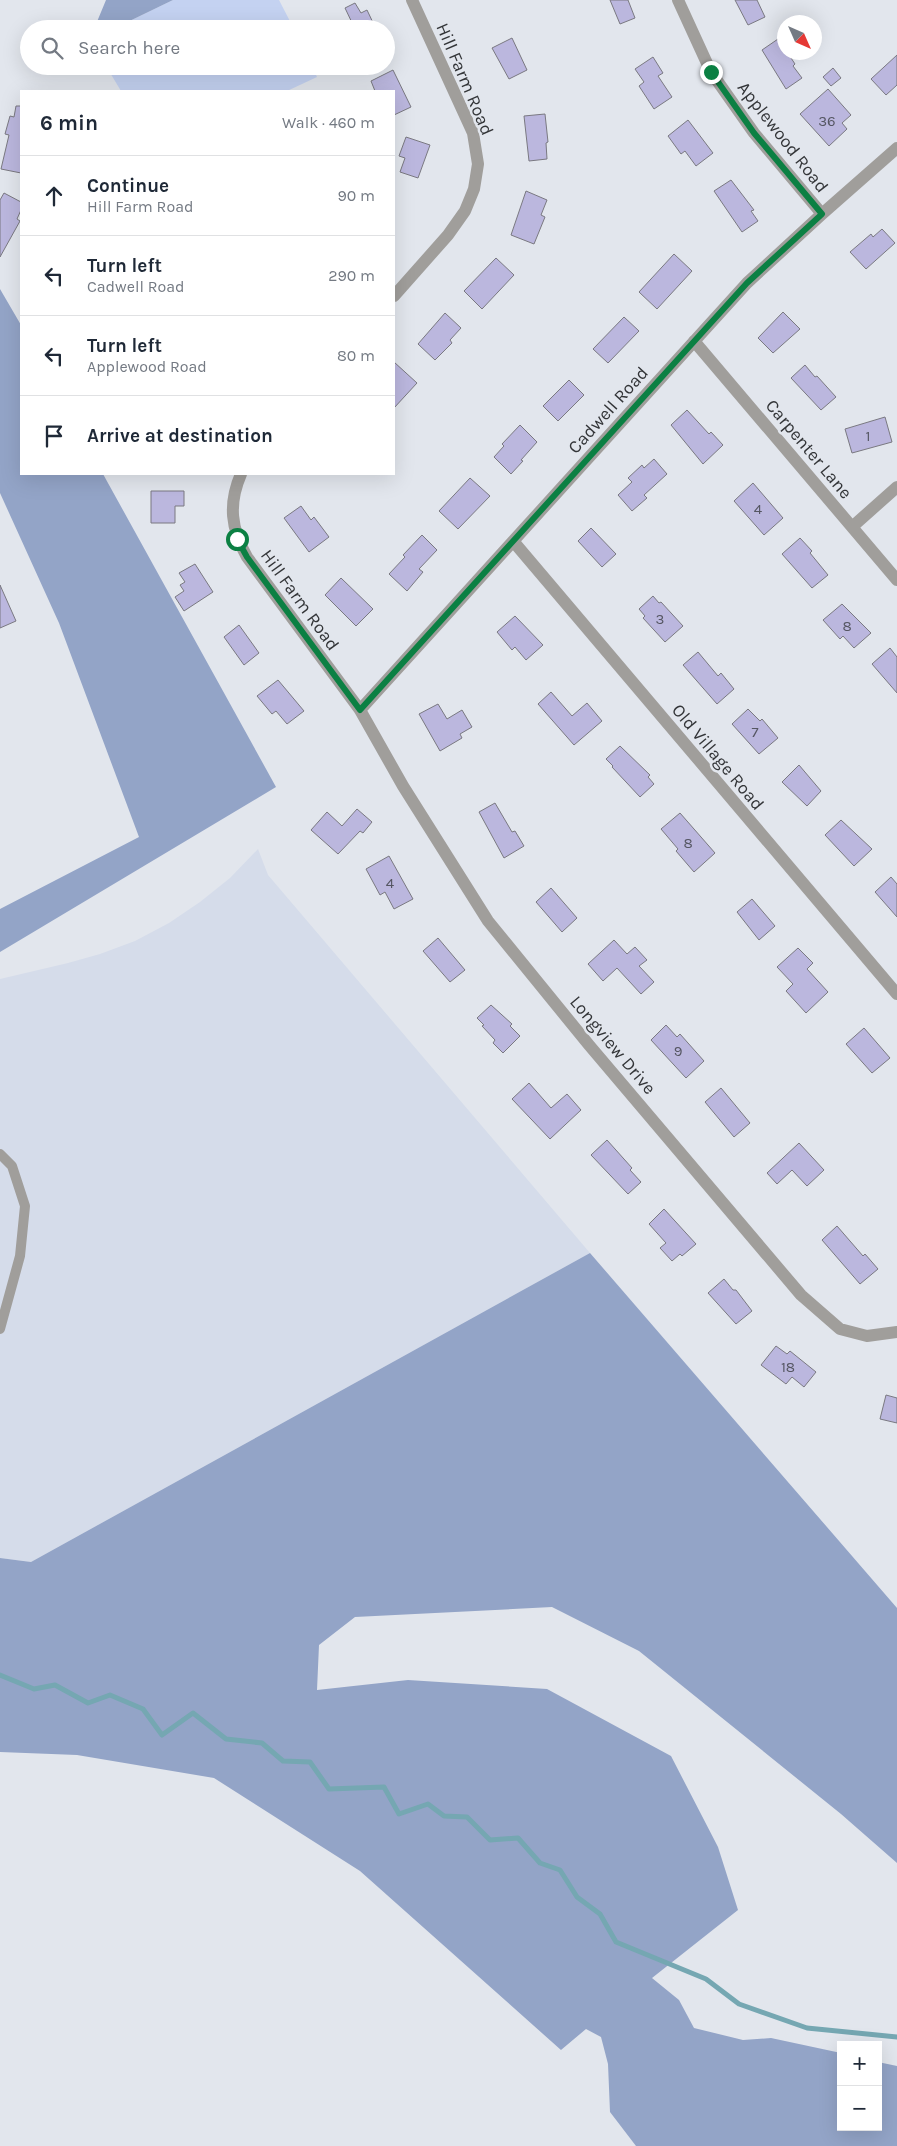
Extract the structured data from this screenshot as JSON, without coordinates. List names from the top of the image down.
{
  "streets": {
    "street": [
      "Hill Farm Road",
      "Applewood Road",
      "Cadwell Road",
      "Carpenter Lane",
      "Old Village Road",
      "Longview Drive"
    ]
  },
  "crossings": [
    ["Hill Farm Road", "Cadwell Road"],
    ["Hill Farm Road", "Longview Drive"],
    ["Applewood Road", "Cadwell Road"],
    ["Cadwell Road", "Carpenter Lane"],
    ["Cadwell Road", "Old Village Road"],
    ["Cadwell Road", "Longview Drive"]
  ],
  "house_numbers": [
    "36",
    "1",
    "4",
    "3",
    "8",
    "7",
    "8",
    "4",
    "9",
    "18"
  ],
  "north": "bottom right",
  "page": {
    "search": "Search here",
    "heading": ["6 min", "Walk · 460 m"],
    "list": [
      ["Continue", "Hill Farm Road", "90 m"],
      ["Turn left", "Cadwell Road", "290 m"],
      ["Turn left", "Applewood Road", "80 m"],
      "Arrive at destination"
    ],
    "map_buttons": ["+", "−"]
  }
}
